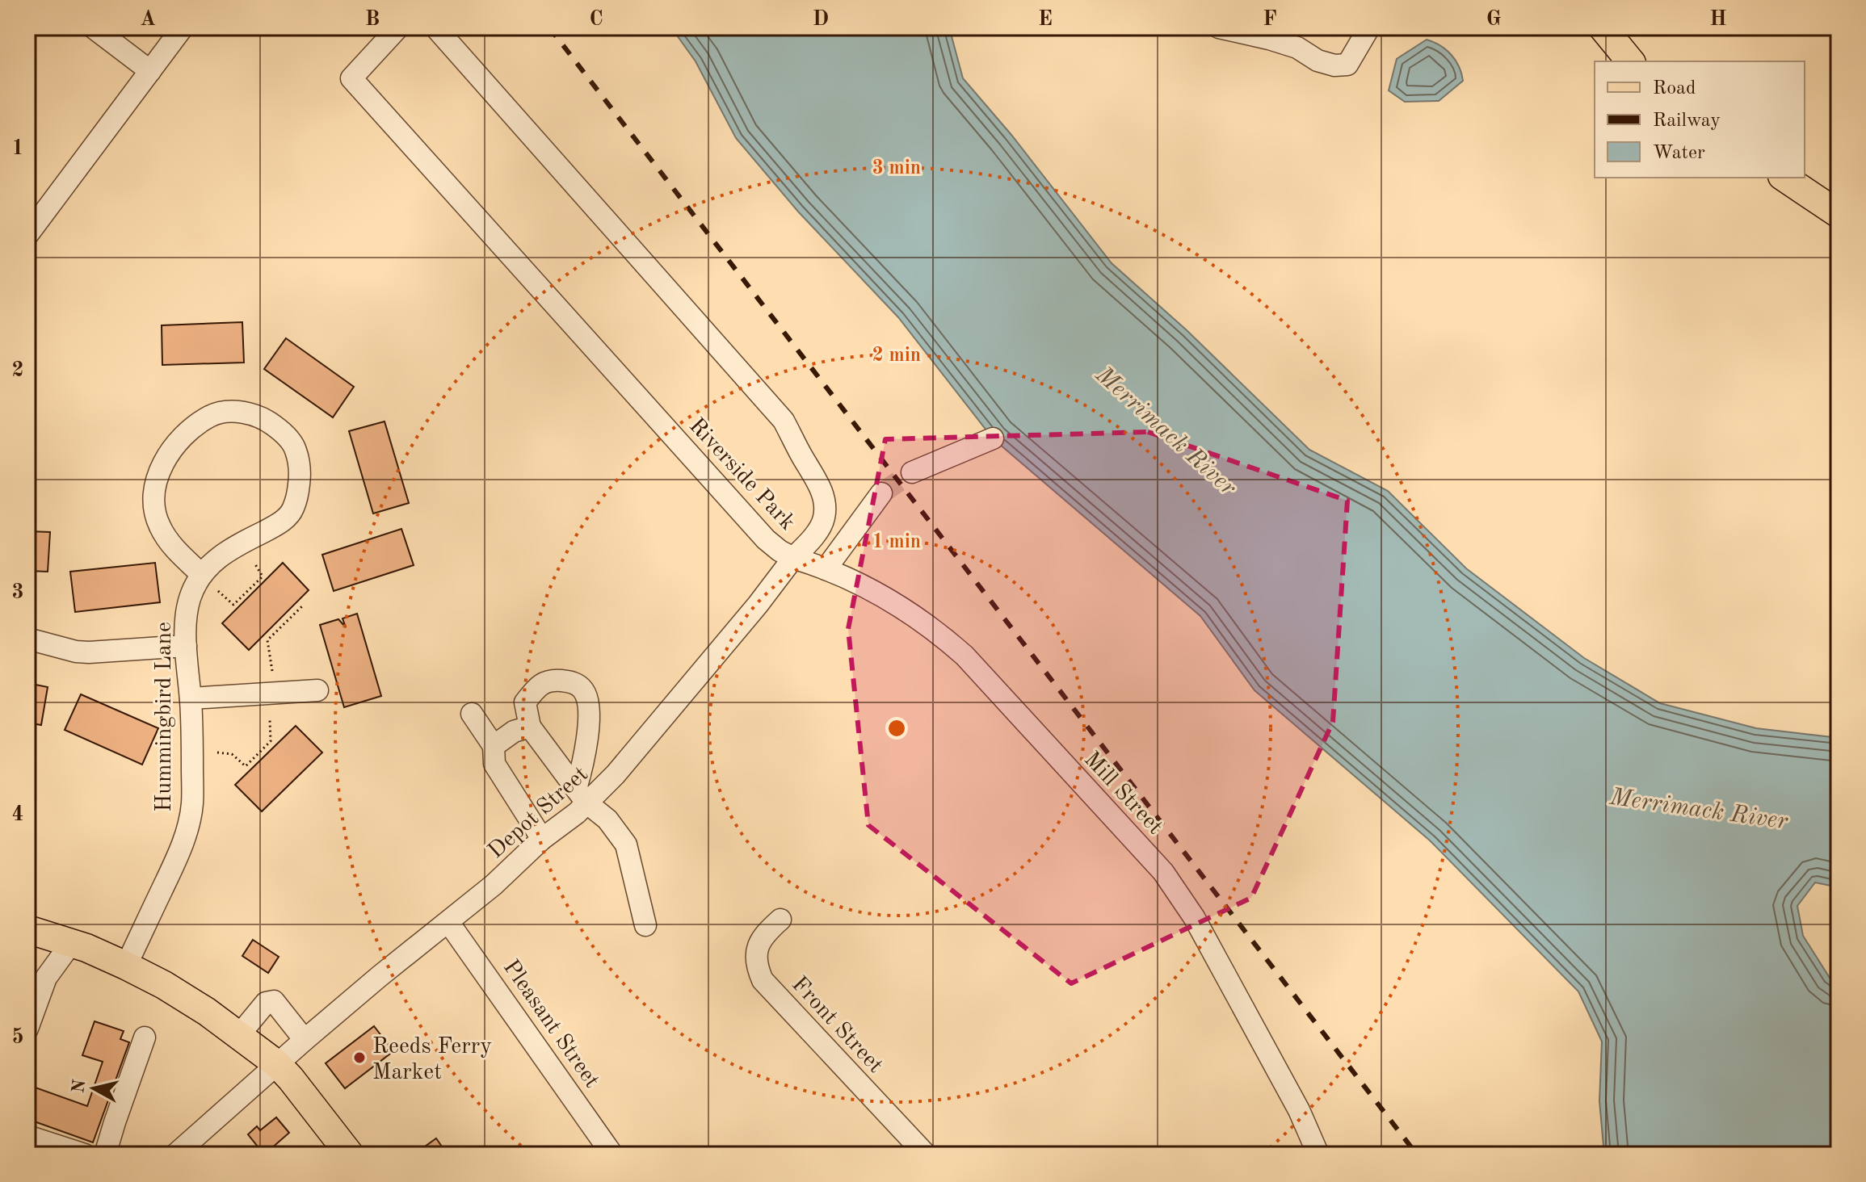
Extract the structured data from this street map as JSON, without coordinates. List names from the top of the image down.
{
  "streets": {
    "street": [
      "Riverside Park",
      "Hummingbird Lane",
      "Mill Street",
      "Depot Street",
      "Pleasant Street",
      "Front Street"
    ]
  },
  "crossings": [
    ["Riverside Park", "Mill Street"],
    ["Riverside Park", "Depot Street"],
    ["Mill Street", "Depot Street"],
    ["Depot Street", "Pleasant Street"]
  ],
  "water": ["Merrimack River"],
  "places": ["Reeds Ferry Market"],
  "legend": ["Road", "Railway", "Water"],
  "north": "left",
  "grid": {
    "columns": [
      "A",
      "B",
      "C",
      "D",
      "E",
      "F",
      "G",
      "H"
    ],
    "rows": [
      "1",
      "2",
      "3",
      "4",
      "5"
    ]
  },
  "rings": ["3 min", "2 min", "1 min"]
}
